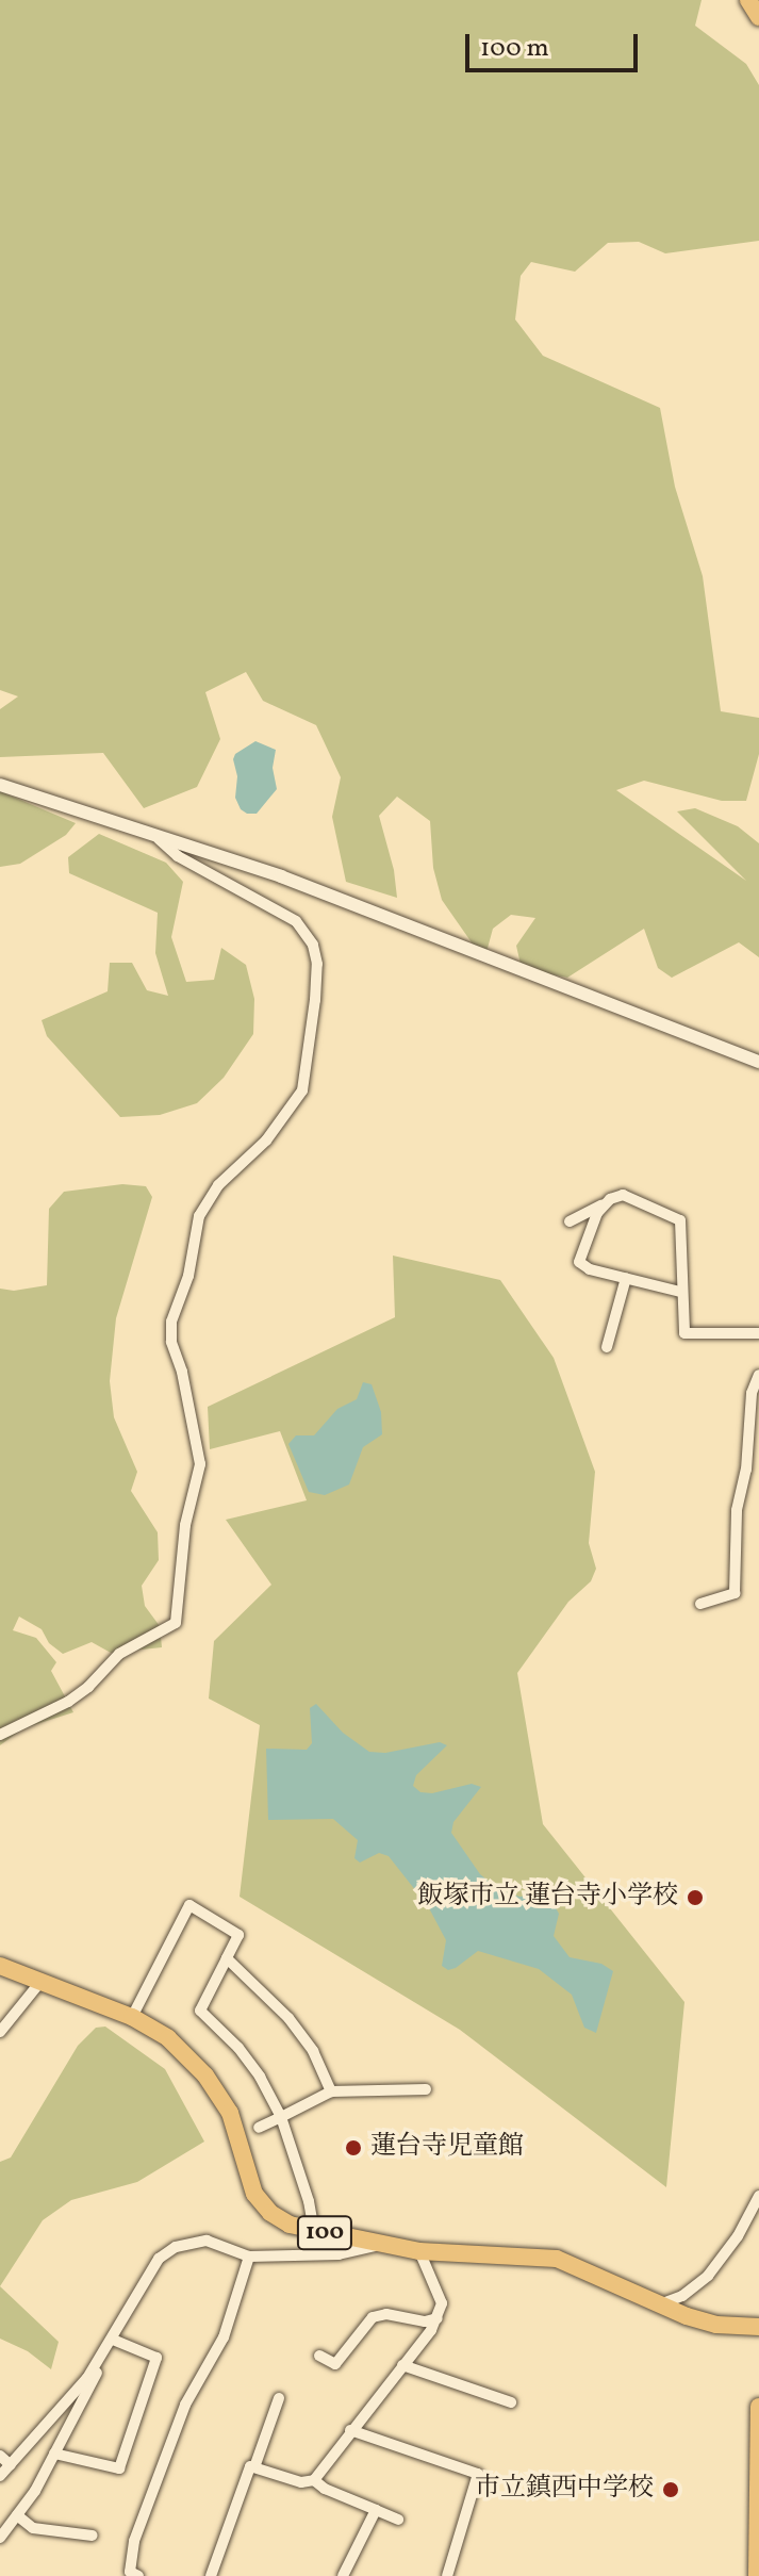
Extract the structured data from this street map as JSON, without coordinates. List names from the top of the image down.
{
  "streets": {
    "main road": ["100"]
  },
  "places": ["飯塚市立 蓮台寺小学校", "蓮台寺児童館", "市立鎮西中学校"],
  "scale_bar": "100 m"
}
